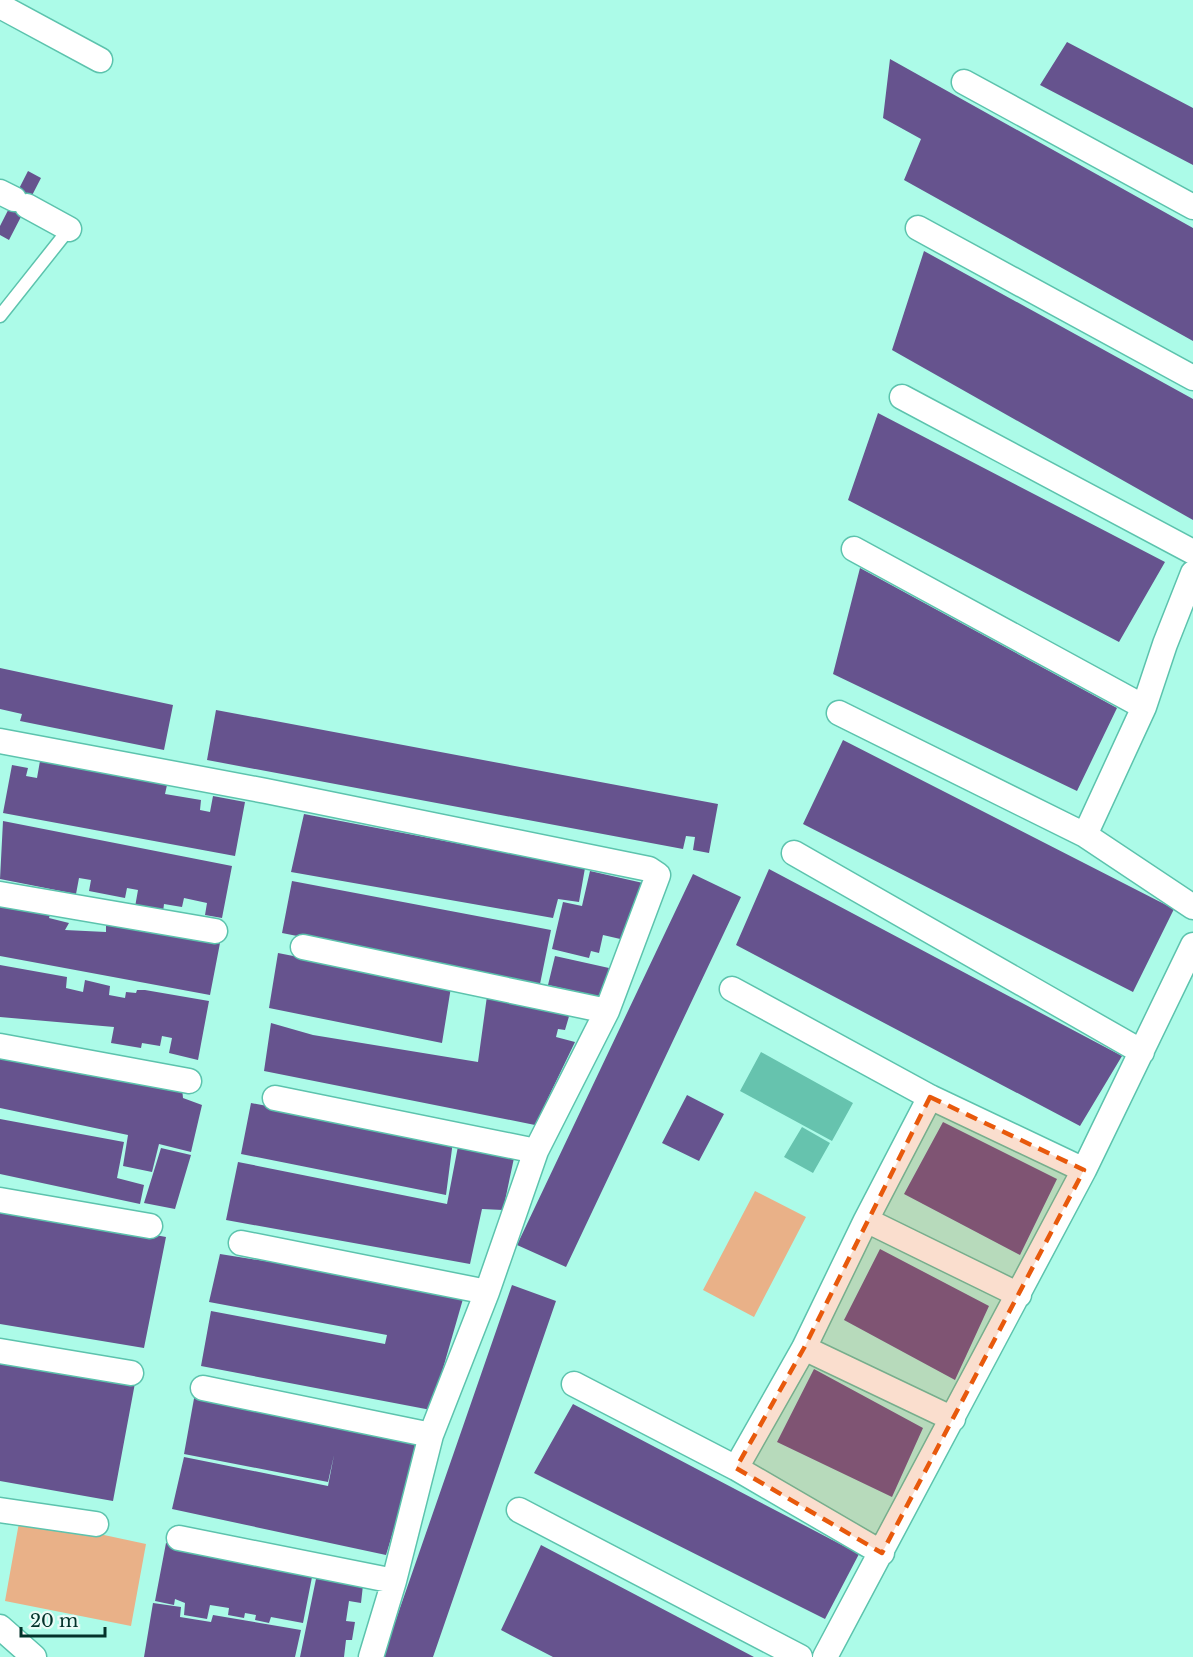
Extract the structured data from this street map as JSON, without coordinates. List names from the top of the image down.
{
  "scale_bar": "20 m"
}
